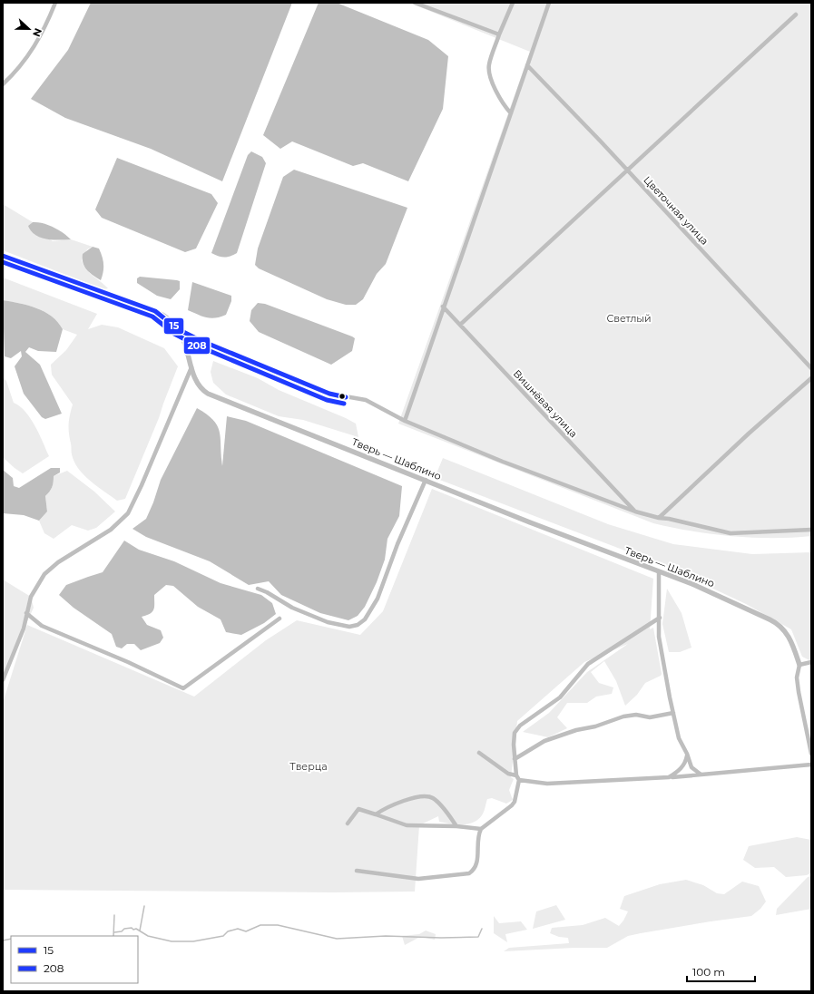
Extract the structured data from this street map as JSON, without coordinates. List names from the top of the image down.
{
  "streets": {
    "street": ["Цветочная улица", "Вишнёвая улица", "Тверь — Шаблино"]
  },
  "parks": ["Светлый", "Тверца"],
  "lines": ["transit line 15", "transit line 208"],
  "legend": ["15", "208"],
  "scale_bar": "100 m",
  "north": "right"
}
